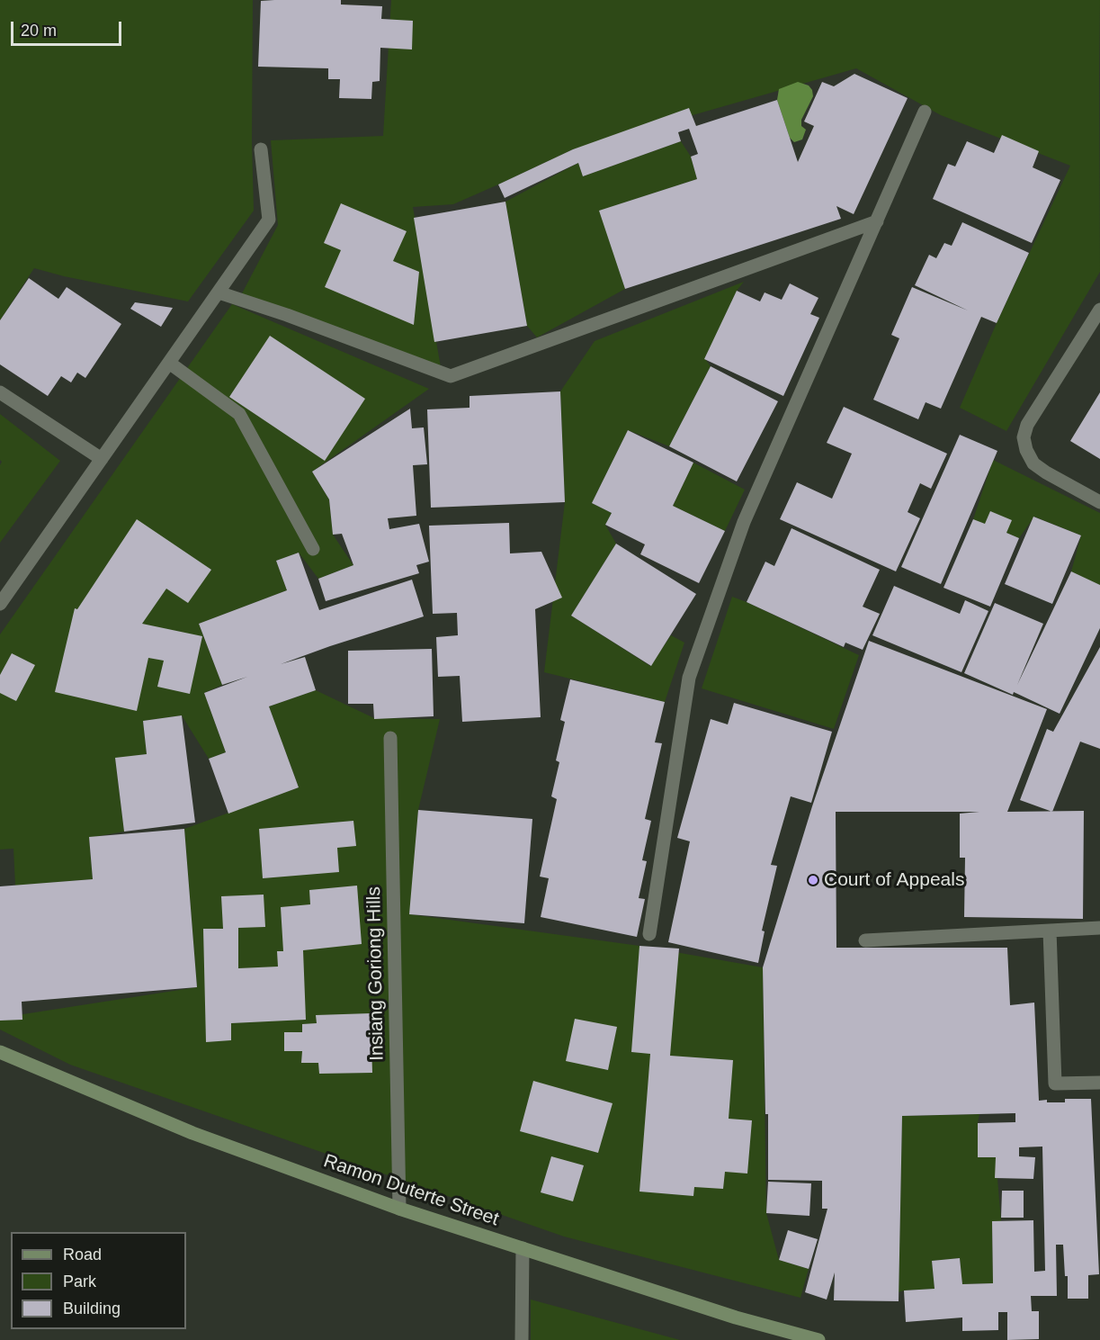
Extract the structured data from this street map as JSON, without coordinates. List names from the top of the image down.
{
  "streets": {
    "main road": ["Ramon Duterte Street"],
    "street": ["Insiang Goriong Hills"]
  },
  "crossings": [
    ["Insiang Goriong Hills", "Ramon Duterte Street"]
  ],
  "places": ["Court of Appeals"],
  "legend": ["Road", "Park", "Building"],
  "scale_bar": "20 m"
}
